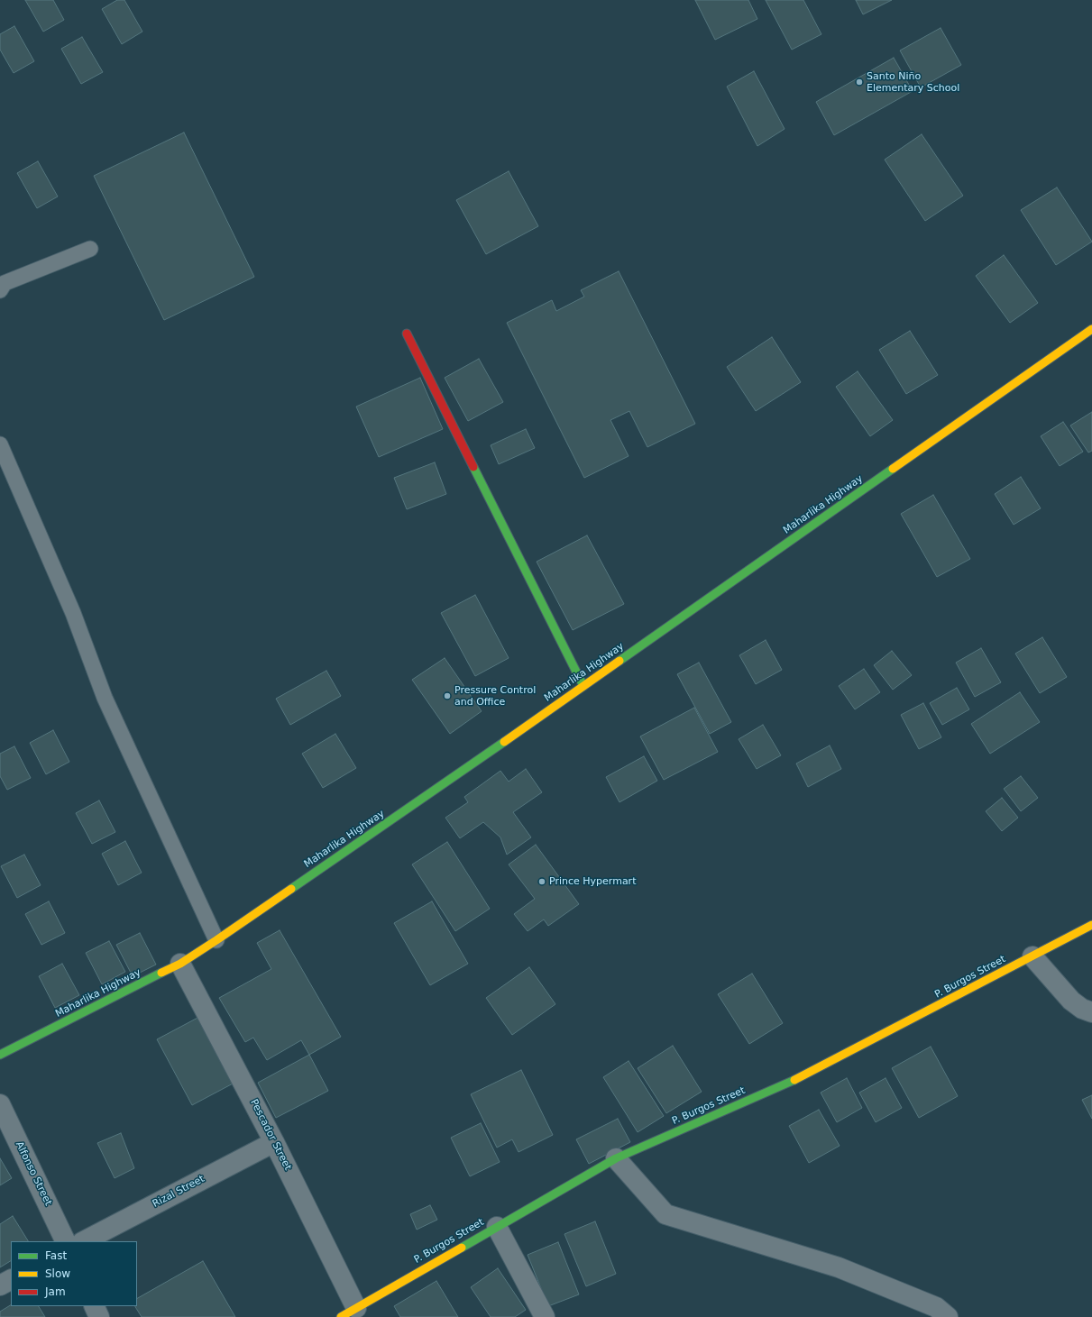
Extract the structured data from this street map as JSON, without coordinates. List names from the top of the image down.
{
  "streets": {
    "main road": ["Maharlika Highway", "P. Burgos Street"],
    "street": ["Pescador Street", "Alfonso Street", "Rizal Street"]
  },
  "crossings": [
    ["Maharlika Highway", "Pescador Street"],
    ["P. Burgos Street", "Pescador Street"],
    ["Pescador Street", "Rizal Street"]
  ],
  "places": ["Santo Niño Elementary School", "Pressure Control and Office", "Prince Hypermart"],
  "legend": ["Fast", "Slow", "Jam"]
}
